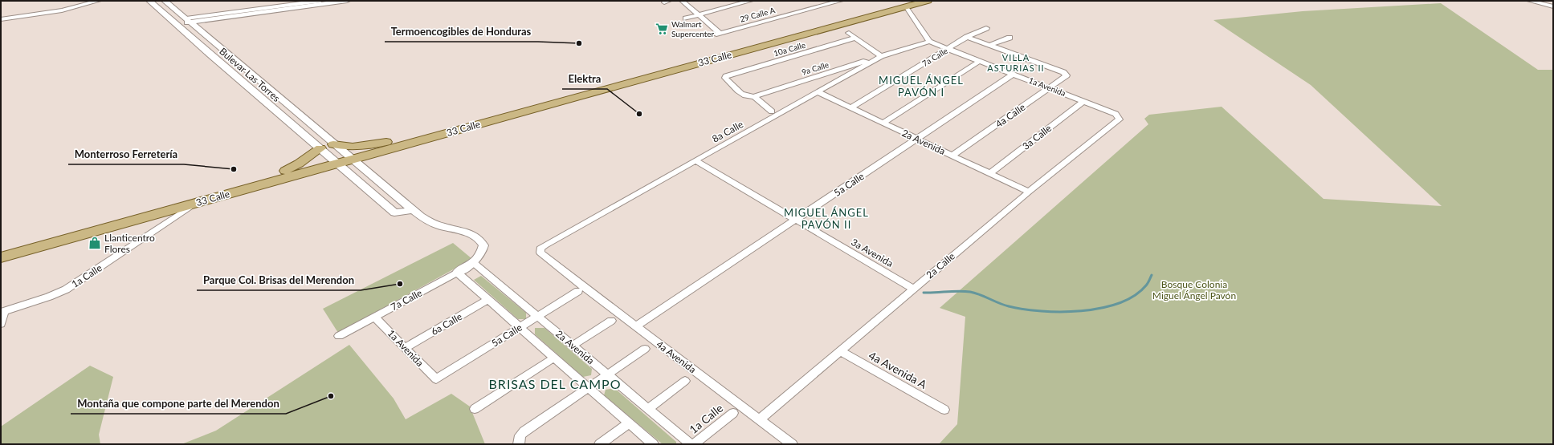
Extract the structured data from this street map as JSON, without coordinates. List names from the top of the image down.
{
  "streets": {
    "main road": ["33 Calle"],
    "street": [
      "29 Calle A",
      "10a Calle",
      "7a Calle",
      "9a Calle",
      "Bulevar Las Torres",
      "1a Avenida",
      "4a Calle",
      "8a Calle",
      "3a Calle",
      "2a Avenida",
      "5a Calle",
      "3a Avenida",
      "2a Calle",
      "1a Calle",
      "6a Calle",
      "4a Avenida",
      "4a Avenida A"
    ]
  },
  "crossings": [
    ["10a Calle", "9a Calle"],
    ["7a Calle", "1a Avenida"],
    ["7a Calle", "2a Avenida"],
    ["33 Calle", "Bulevar Las Torres"],
    ["33 Calle", "1a Calle"],
    ["9a Calle", "8a Calle"],
    ["1a Avenida", "4a Calle"],
    ["1a Avenida", "8a Calle"],
    ["1a Avenida", "3a Calle"],
    ["1a Avenida", "5a Calle"],
    ["1a Avenida", "2a Calle"],
    ["1a Avenida", "6a Calle"],
    ["4a Calle", "2a Avenida"],
    ["8a Calle", "2a Avenida"],
    ["8a Calle", "3a Avenida"],
    ["8a Calle", "4a Avenida"],
    ["3a Calle", "2a Avenida"],
    ["2a Avenida", "5a Calle"],
    ["2a Avenida", "2a Calle"],
    ["5a Calle", "3a Avenida"],
    ["5a Calle", "4a Avenida"],
    ["3a Avenida", "2a Calle"],
    ["2a Calle", "4a Avenida"],
    ["2a Calle", "4a Avenida A"]
  ],
  "districts": [
    "VILLA ASTURIAS II",
    "MIGUEL ÁNGEL PAVÓN I",
    "MIGUEL ÁNGEL PAVÓN II",
    "BRISAS DEL CAMPO"
  ],
  "parks": ["Bosque Colonia Miguel Ángel Pavón"],
  "places": {
    "supermarket": ["Walmart Supercenter"],
    "other": [
      "Termoencogibles de Honduras",
      "Elektra",
      "Monterroso Ferretería",
      "Parque Col. Brisas del Merendon",
      "Montaña que compone parte del Merendon"
    ],
    "shop": ["Llanticentro Flores"]
  }
}
